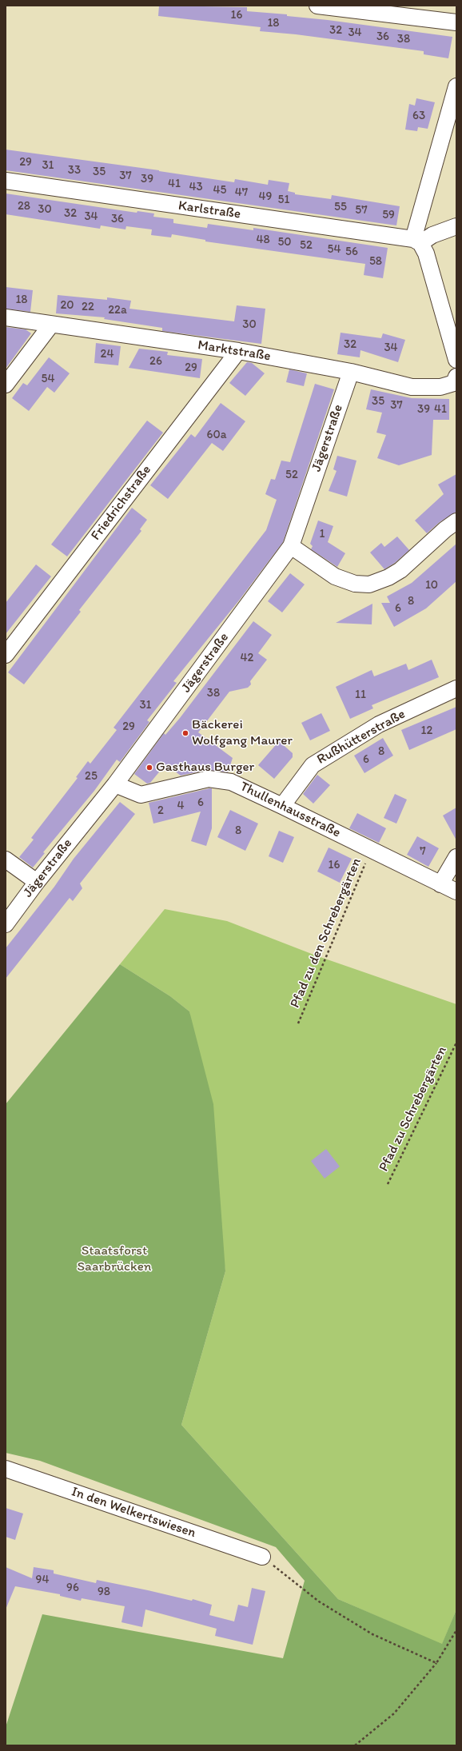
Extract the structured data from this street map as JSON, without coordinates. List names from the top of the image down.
{
  "streets": {
    "street": [
      "Karlstraße",
      "Marktstraße",
      "Jägerstraße",
      "Friedrichstraße",
      "Rußhütterstraße",
      "Thullenhausstraße",
      "In den Welkertswiesen"
    ],
    "path": ["Pfad zu den Schrebergärten", "Pfad zu Schrebergärten"]
  },
  "crossings": [
    ["Marktstraße", "Jägerstraße"],
    ["Marktstraße", "Friedrichstraße"],
    ["Jägerstraße", "Thullenhausstraße"],
    ["Rußhütterstraße", "Thullenhausstraße"],
    ["Thullenhausstraße", "Pfad zu den Schrebergärten"]
  ],
  "parks": ["Staatsforst Saarbrücken"],
  "places": ["Bäckerei Wolfgang Maurer", "Gasthaus Burger"],
  "house_numbers": [
    "16",
    "18",
    "32",
    "34",
    "36",
    "38",
    "63",
    "29",
    "31",
    "33",
    "35",
    "37",
    "39",
    "41",
    "43",
    "45",
    "47",
    "49",
    "51",
    "28",
    "55",
    "30",
    "57",
    "32",
    "59",
    "34",
    "36",
    "48",
    "50",
    "52",
    "54",
    "56",
    "58",
    "18",
    "20",
    "22",
    "22a",
    "30",
    "32",
    "34",
    "24",
    "26",
    "29",
    "54",
    "35",
    "37",
    "39",
    "41",
    "60a",
    "52",
    "1",
    "10",
    "8",
    "6",
    "42",
    "38",
    "11",
    "31",
    "29",
    "12",
    "8",
    "6",
    "25",
    "6",
    "4",
    "2",
    "8",
    "7",
    "16",
    "94",
    "96",
    "98"
  ]
}
